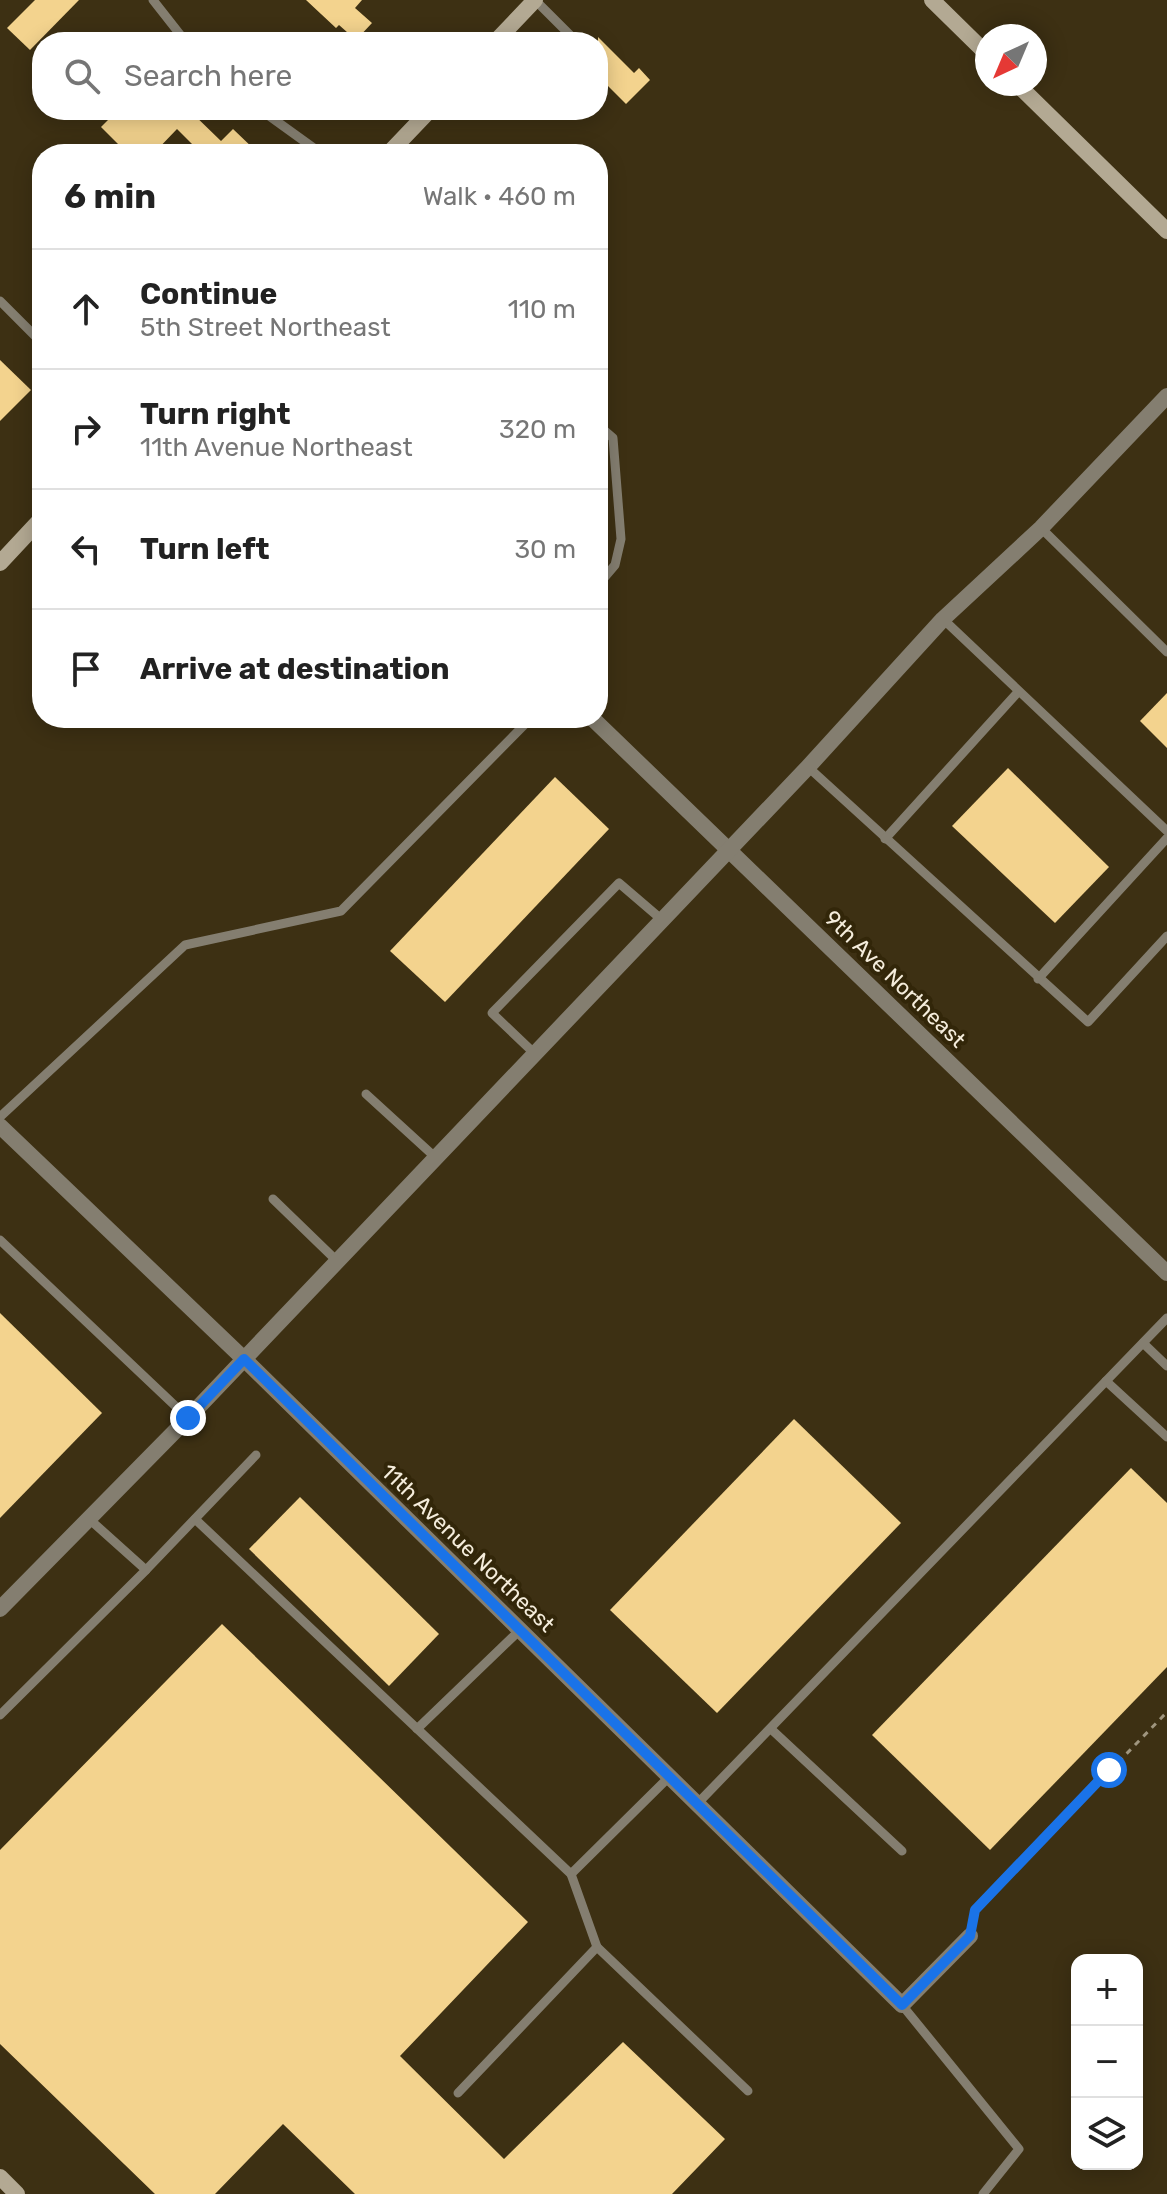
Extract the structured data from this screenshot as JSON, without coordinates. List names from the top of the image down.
{
  "streets": {
    "street": ["9th Ave Northeast", "11th Avenue Northeast"]
  },
  "north": "bottom left",
  "page": {
    "search": "Search here",
    "heading": ["6 min", "Walk · 460 m"],
    "list": [
      ["Continue", "5th Street Northeast", "110 m"],
      ["Turn right", "11th Avenue Northeast", "320 m"],
      ["Turn left", "30 m"],
      "Arrive at destination"
    ],
    "map_buttons": ["+", "−"]
  }
}
